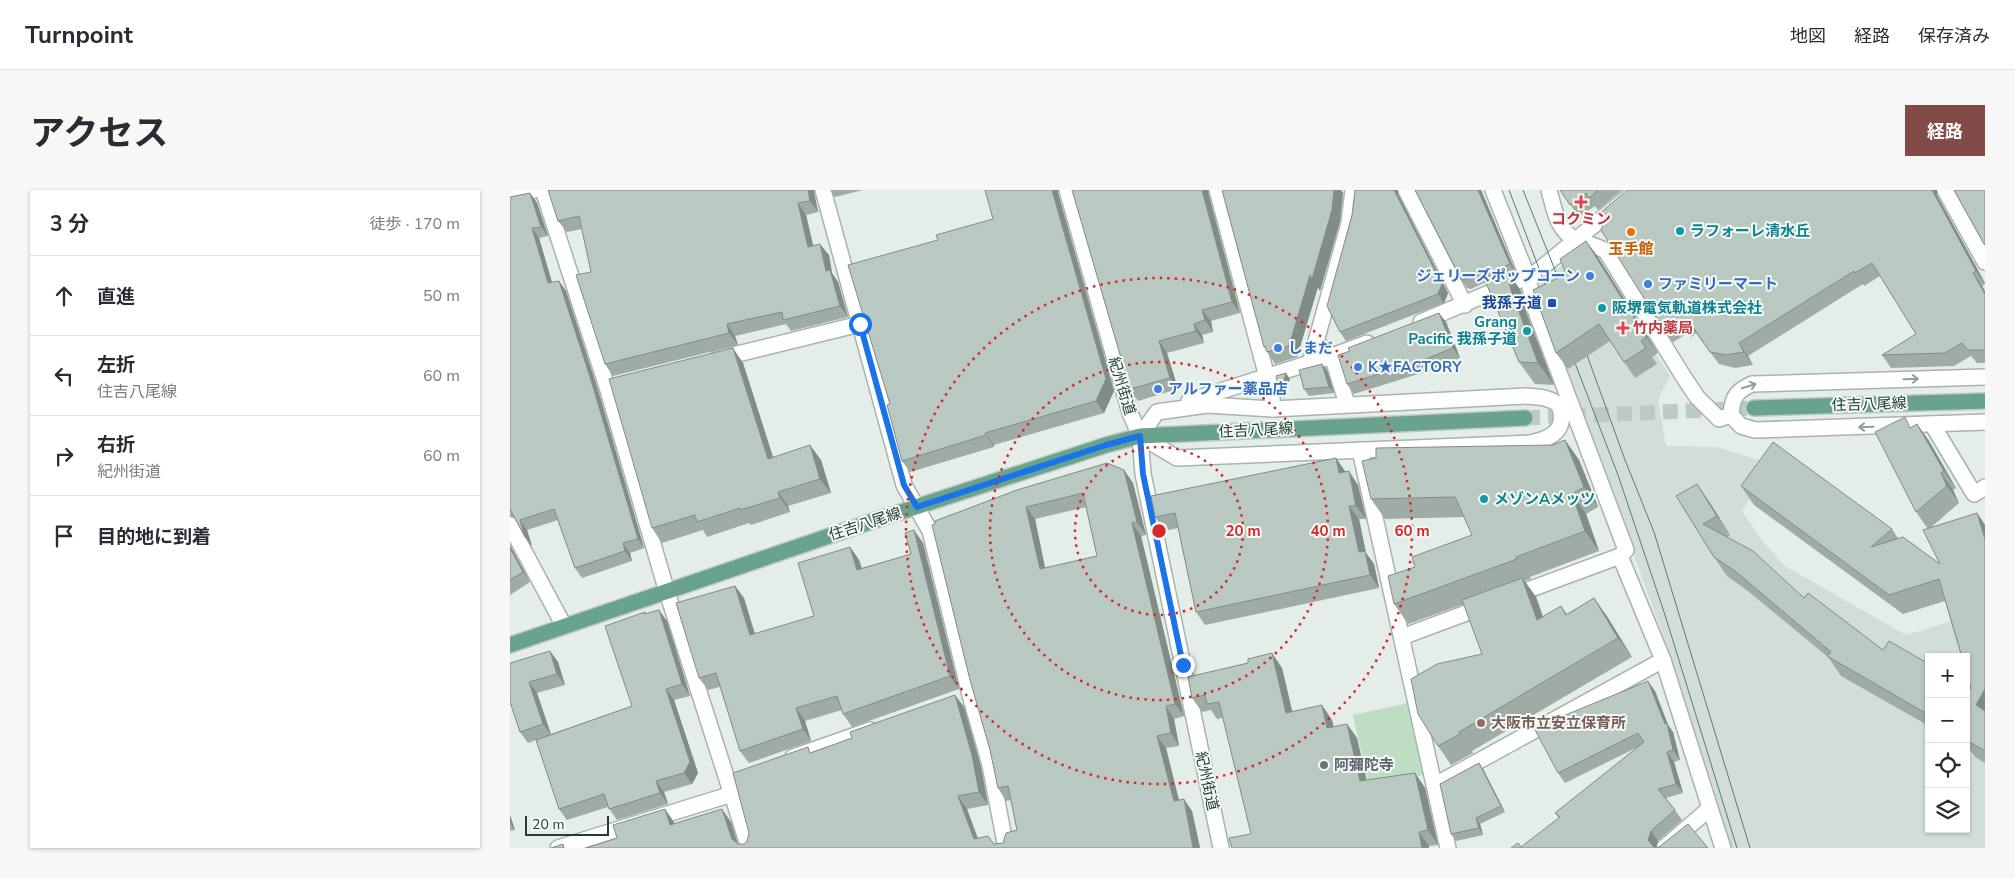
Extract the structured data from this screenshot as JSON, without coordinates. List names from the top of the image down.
{
  "streets": {
    "main road": ["住吉八尾線"],
    "street": ["紀州街道"]
  },
  "crossings": [
    ["紀州街道", "住吉八尾線"]
  ],
  "places": {
    "health": ["コクミン", "竹内薬局"],
    "other": [
      "ラフォーレ清水丘",
      "玉手館",
      "ジェリーズポップコーン",
      "ファミリーマート",
      "阪堺電気軌道株式会社",
      "Grang Pacific 我孫子道",
      "しまだ",
      "K★FACTORY",
      "アルファー薬品店",
      "メゾンAメッツ",
      "大阪市立安立保育所",
      "阿彌陀寺"
    ],
    "transit": ["我孫子道"]
  },
  "scale_bar": "20 m",
  "page": {
    "header": "Turnpoint",
    "nav": ["地図", "経路", "保存済み"],
    "title": "アクセス",
    "buttons": "経路",
    "heading": ["3 分", "徒歩 · 170 m"],
    "list": [
      ["直進", "50 m"],
      ["左折", "住吉八尾線", "60 m"],
      ["右折", "紀州街道", "60 m"],
      "目的地に到着"
    ],
    "map_buttons": ["+", "−"],
    "scale": "20 m"
  },
  "rings": ["20 m", "40 m", "60 m"]
}
